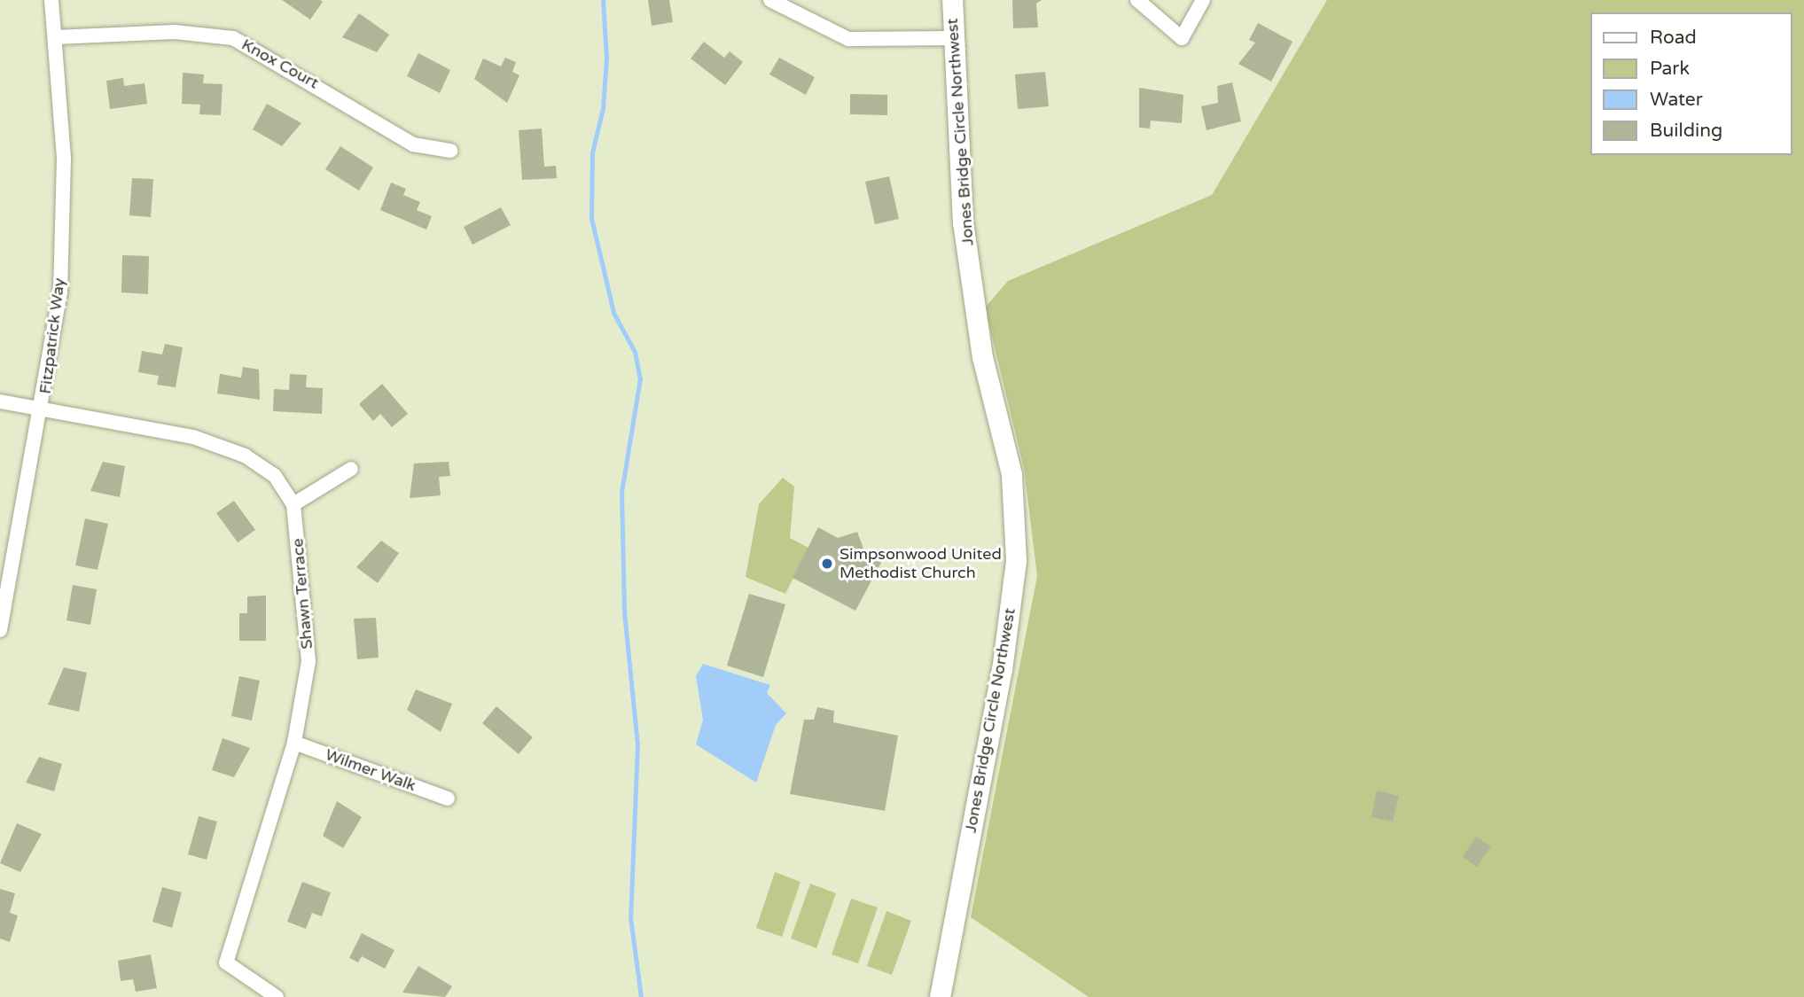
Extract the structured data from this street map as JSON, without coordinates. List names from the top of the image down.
{
  "streets": {
    "street": [
      "Knox Court",
      "Jones Bridge Circle Northwest",
      "Fitzpatrick Way",
      "Shawn Terrace",
      "Wilmer Walk"
    ]
  },
  "crossings": [
    ["Knox Court", "Fitzpatrick Way"],
    ["Fitzpatrick Way", "Shawn Terrace"],
    ["Shawn Terrace", "Wilmer Walk"]
  ],
  "places": ["Simpsonwood United Methodist Church"],
  "legend": [
    "Road",
    "Park",
    "Water",
    "Building"
  ]
}
